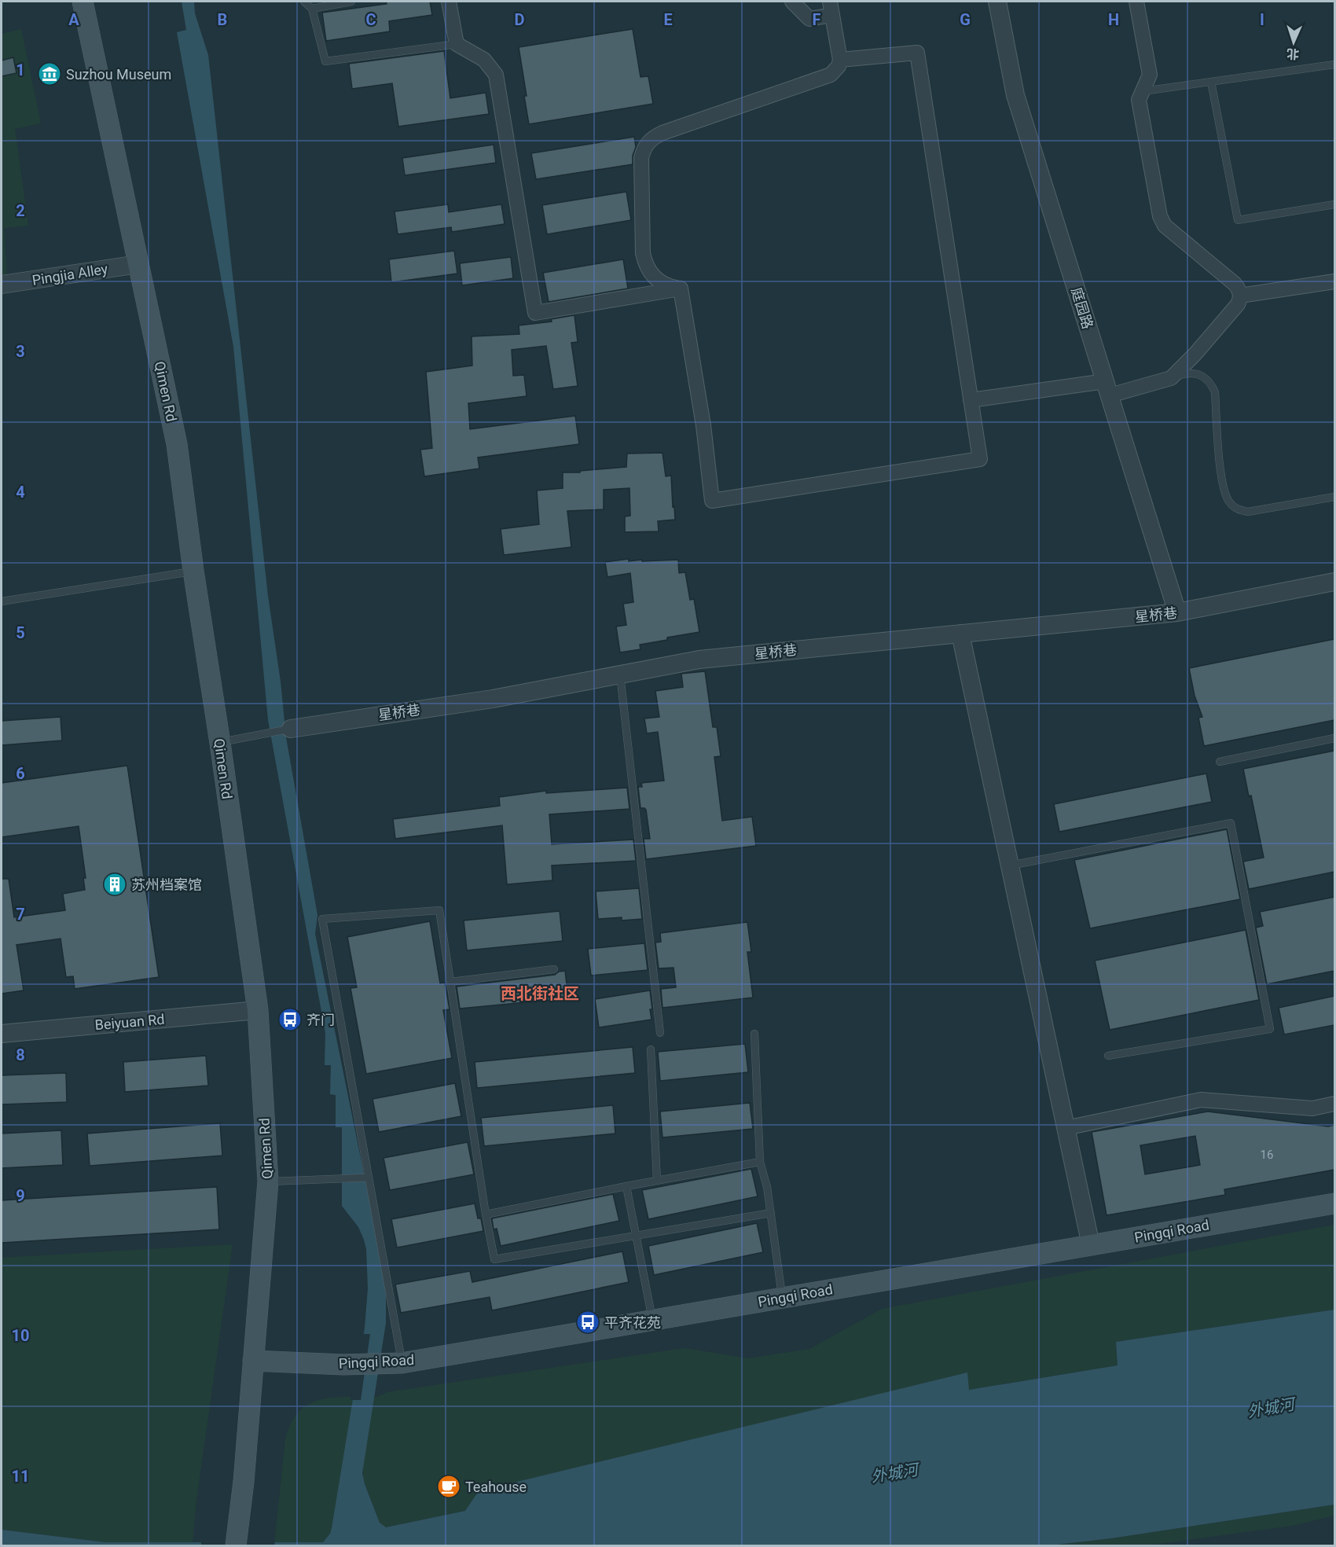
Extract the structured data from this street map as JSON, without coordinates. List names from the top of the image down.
{
  "streets": {
    "main road": ["Qimen Rd", "Pingqi Road"],
    "street": [
      "Pingjia Alley",
      "庭园路",
      "星桥巷",
      "Beiyuan Rd"
    ]
  },
  "crossings": [
    ["Pingjia Alley", "Qimen Rd"],
    ["庭园路", "星桥巷"],
    ["Qimen Rd", "星桥巷"],
    ["Qimen Rd", "Beiyuan Rd"],
    ["Qimen Rd", "Pingqi Road"]
  ],
  "districts": ["西北街社区"],
  "water": ["外城河"],
  "places": {
    "museum": ["Suzhou Museum"],
    "building": ["苏州档案馆"],
    "bus stop": ["齐门", "平齐花苑"],
    "cafe": ["Teahouse"]
  },
  "house_numbers": ["16"],
  "north": "bottom",
  "grid": {
    "columns": [
      "A",
      "B",
      "C",
      "D",
      "E",
      "F",
      "G",
      "H",
      "I"
    ],
    "rows": [
      "1",
      "2",
      "3",
      "4",
      "5",
      "6",
      "7",
      "8",
      "9",
      "10",
      "11"
    ]
  }
}
